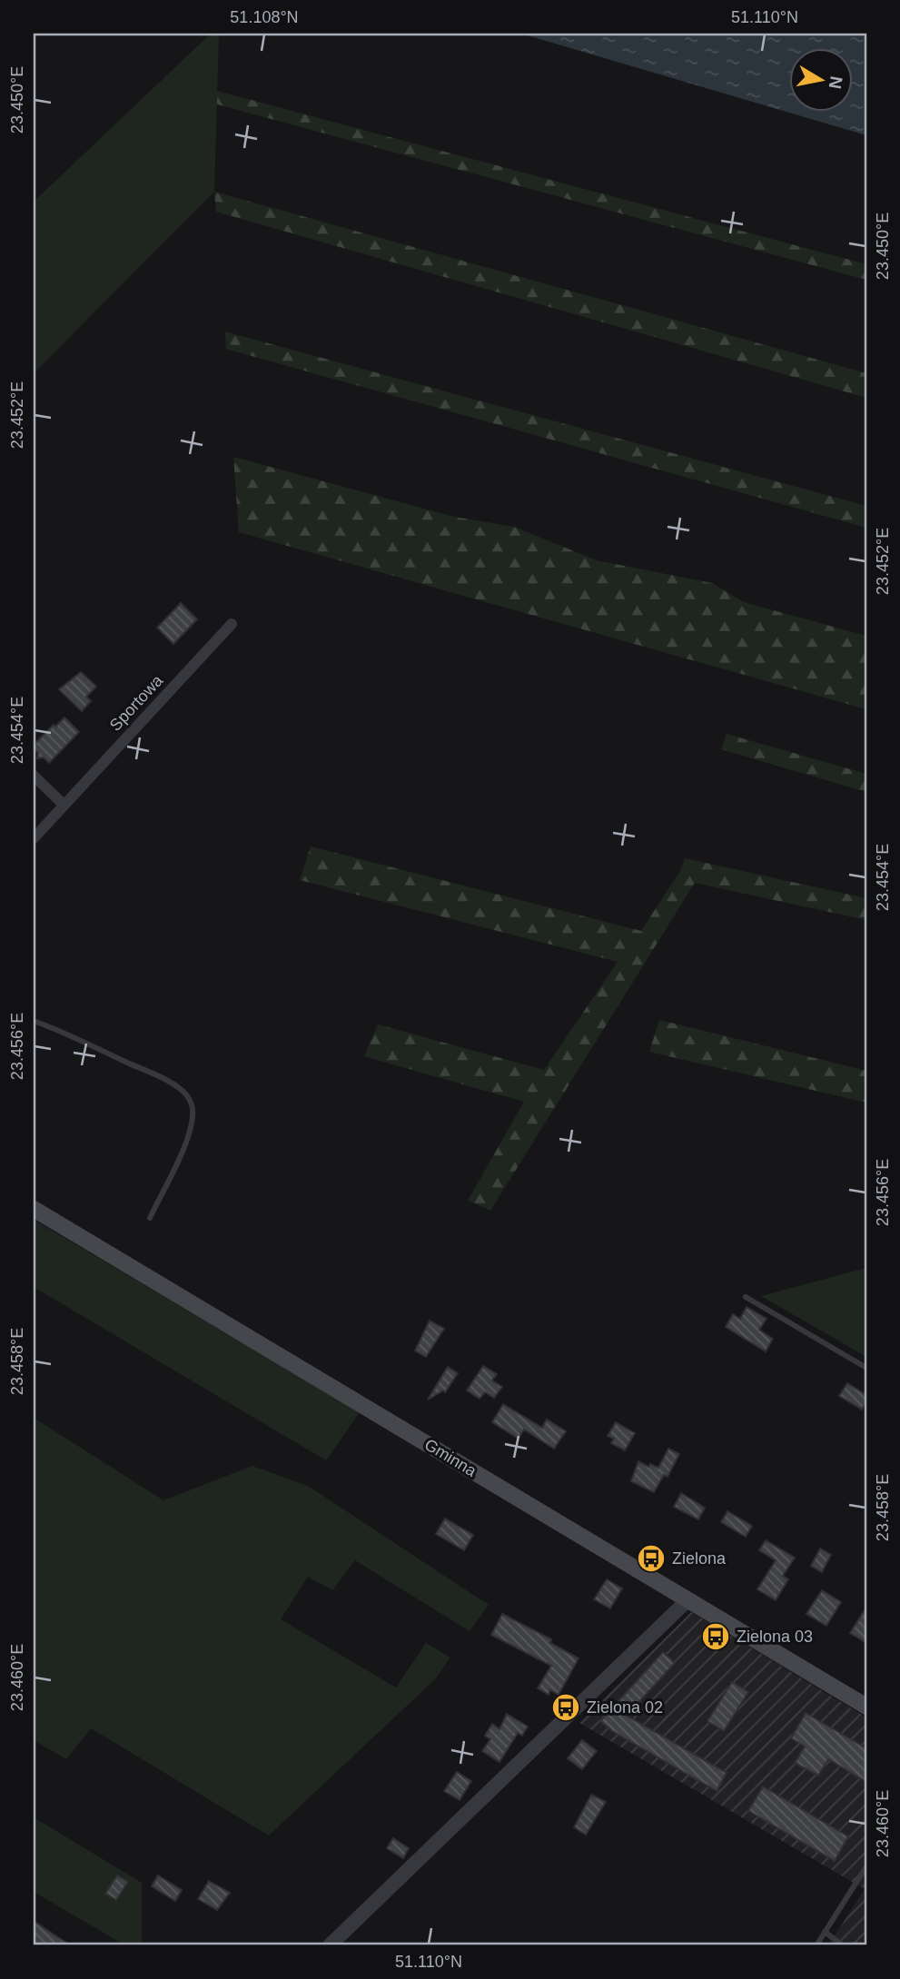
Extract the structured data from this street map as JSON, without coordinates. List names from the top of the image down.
{
  "streets": {
    "main road": ["Gminna"],
    "street": ["Sportowa"]
  },
  "places": {
    "bus stop": ["Zielona", "Zielona 03", "Zielona 02"]
  },
  "north": "right",
  "coordinates": [
    "51.108°N",
    "51.110°N",
    "23.450°E",
    "23.452°E",
    "23.454°E",
    "23.456°E",
    "23.458°E",
    "23.460°E"
  ]
}
